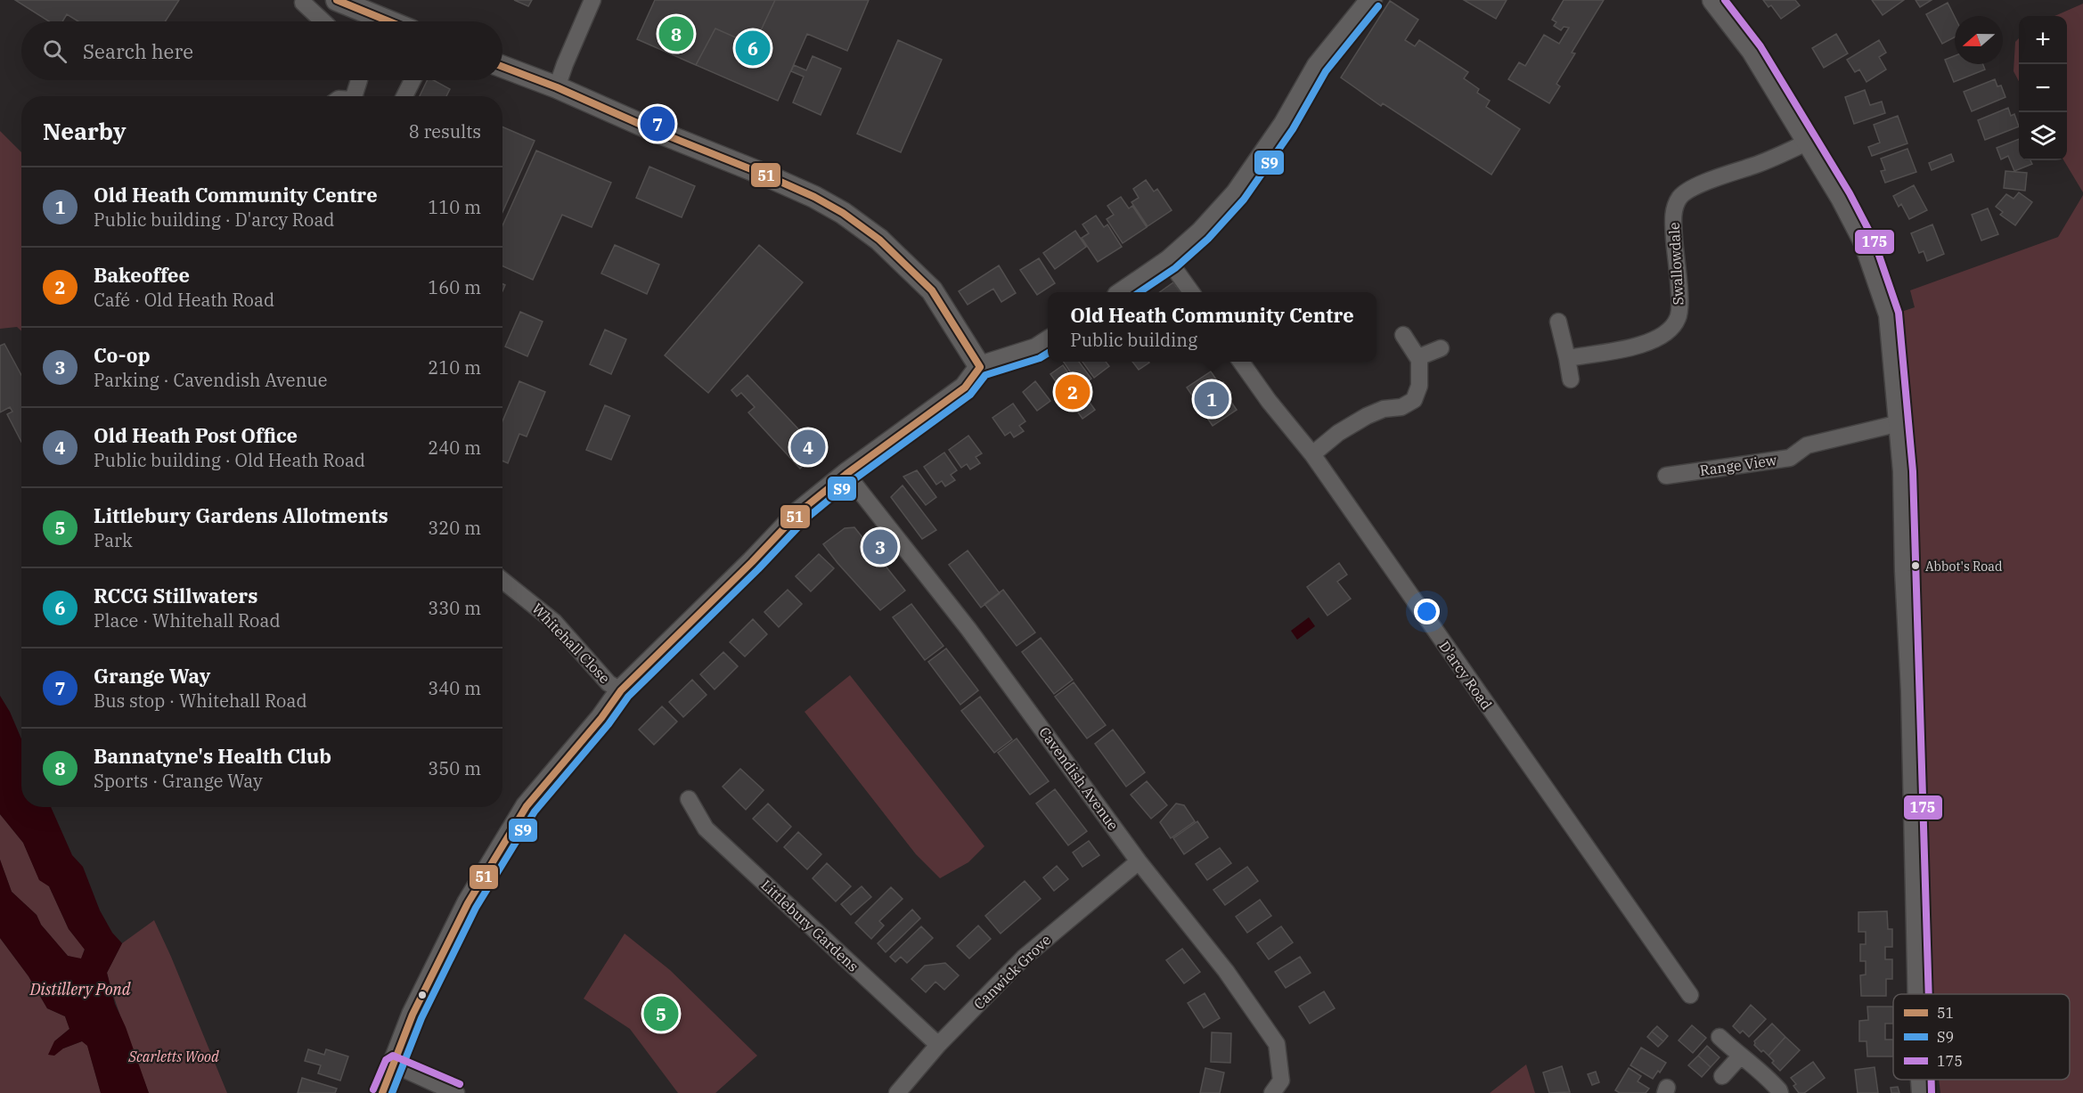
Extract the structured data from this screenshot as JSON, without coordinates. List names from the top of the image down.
{
  "streets": {
    "street": [
      "Swallowdale",
      "Range View",
      "Whitehall Close",
      "D'arcy Road",
      "Cavendish Avenue",
      "Littlebury Gardens",
      "Canwick Grove"
    ]
  },
  "crossings": [
    ["Cavendish Avenue", "Canwick Grove"],
    ["Littlebury Gardens", "Canwick Grove"]
  ],
  "water": ["Distillery Pond"],
  "parks": ["Scarletts Wood"],
  "places": ["Abbot's Road"],
  "lines": ["transit line 51", "transit line 175", "transit line S9"],
  "legend": ["51", "S9", "175"],
  "north": "left",
  "page": {
    "pins": [
      "8",
      "6",
      "7",
      "2",
      "1",
      "4",
      "3",
      "5"
    ],
    "map_buttons": ["+", "−"],
    "search": "Search here",
    "heading": ["Nearby", "8 results"],
    "list": [
      {
        "mark": "1",
        "name": "Old Heath Community Centre",
        "note": "Public building · D'arcy Road",
        "value": "110 m"
      },
      {
        "mark": "2",
        "name": "Bakeoffee",
        "note": "Café · Old Heath Road",
        "value": "160 m"
      },
      {
        "mark": "3",
        "name": "Co-op",
        "note": "Parking · Cavendish Avenue",
        "value": "210 m"
      },
      {
        "mark": "4",
        "name": "Old Heath Post Office",
        "note": "Public building · Old Heath Road",
        "value": "240 m"
      },
      {
        "mark": "5",
        "name": "Littlebury Gardens Allotments",
        "note": "Park",
        "value": "320 m"
      },
      {
        "mark": "6",
        "name": "RCCG Stillwaters",
        "note": "Place · Whitehall Road",
        "value": "330 m"
      },
      {
        "mark": "7",
        "name": "Grange Way",
        "note": "Bus stop · Whitehall Road",
        "value": "340 m"
      },
      {
        "mark": "8",
        "name": "Bannatyne's Health Club",
        "note": "Sports · Grange Way",
        "value": "350 m"
      }
    ],
    "popup": ["Old Heath Community Centre", "Public building"]
  }
}
